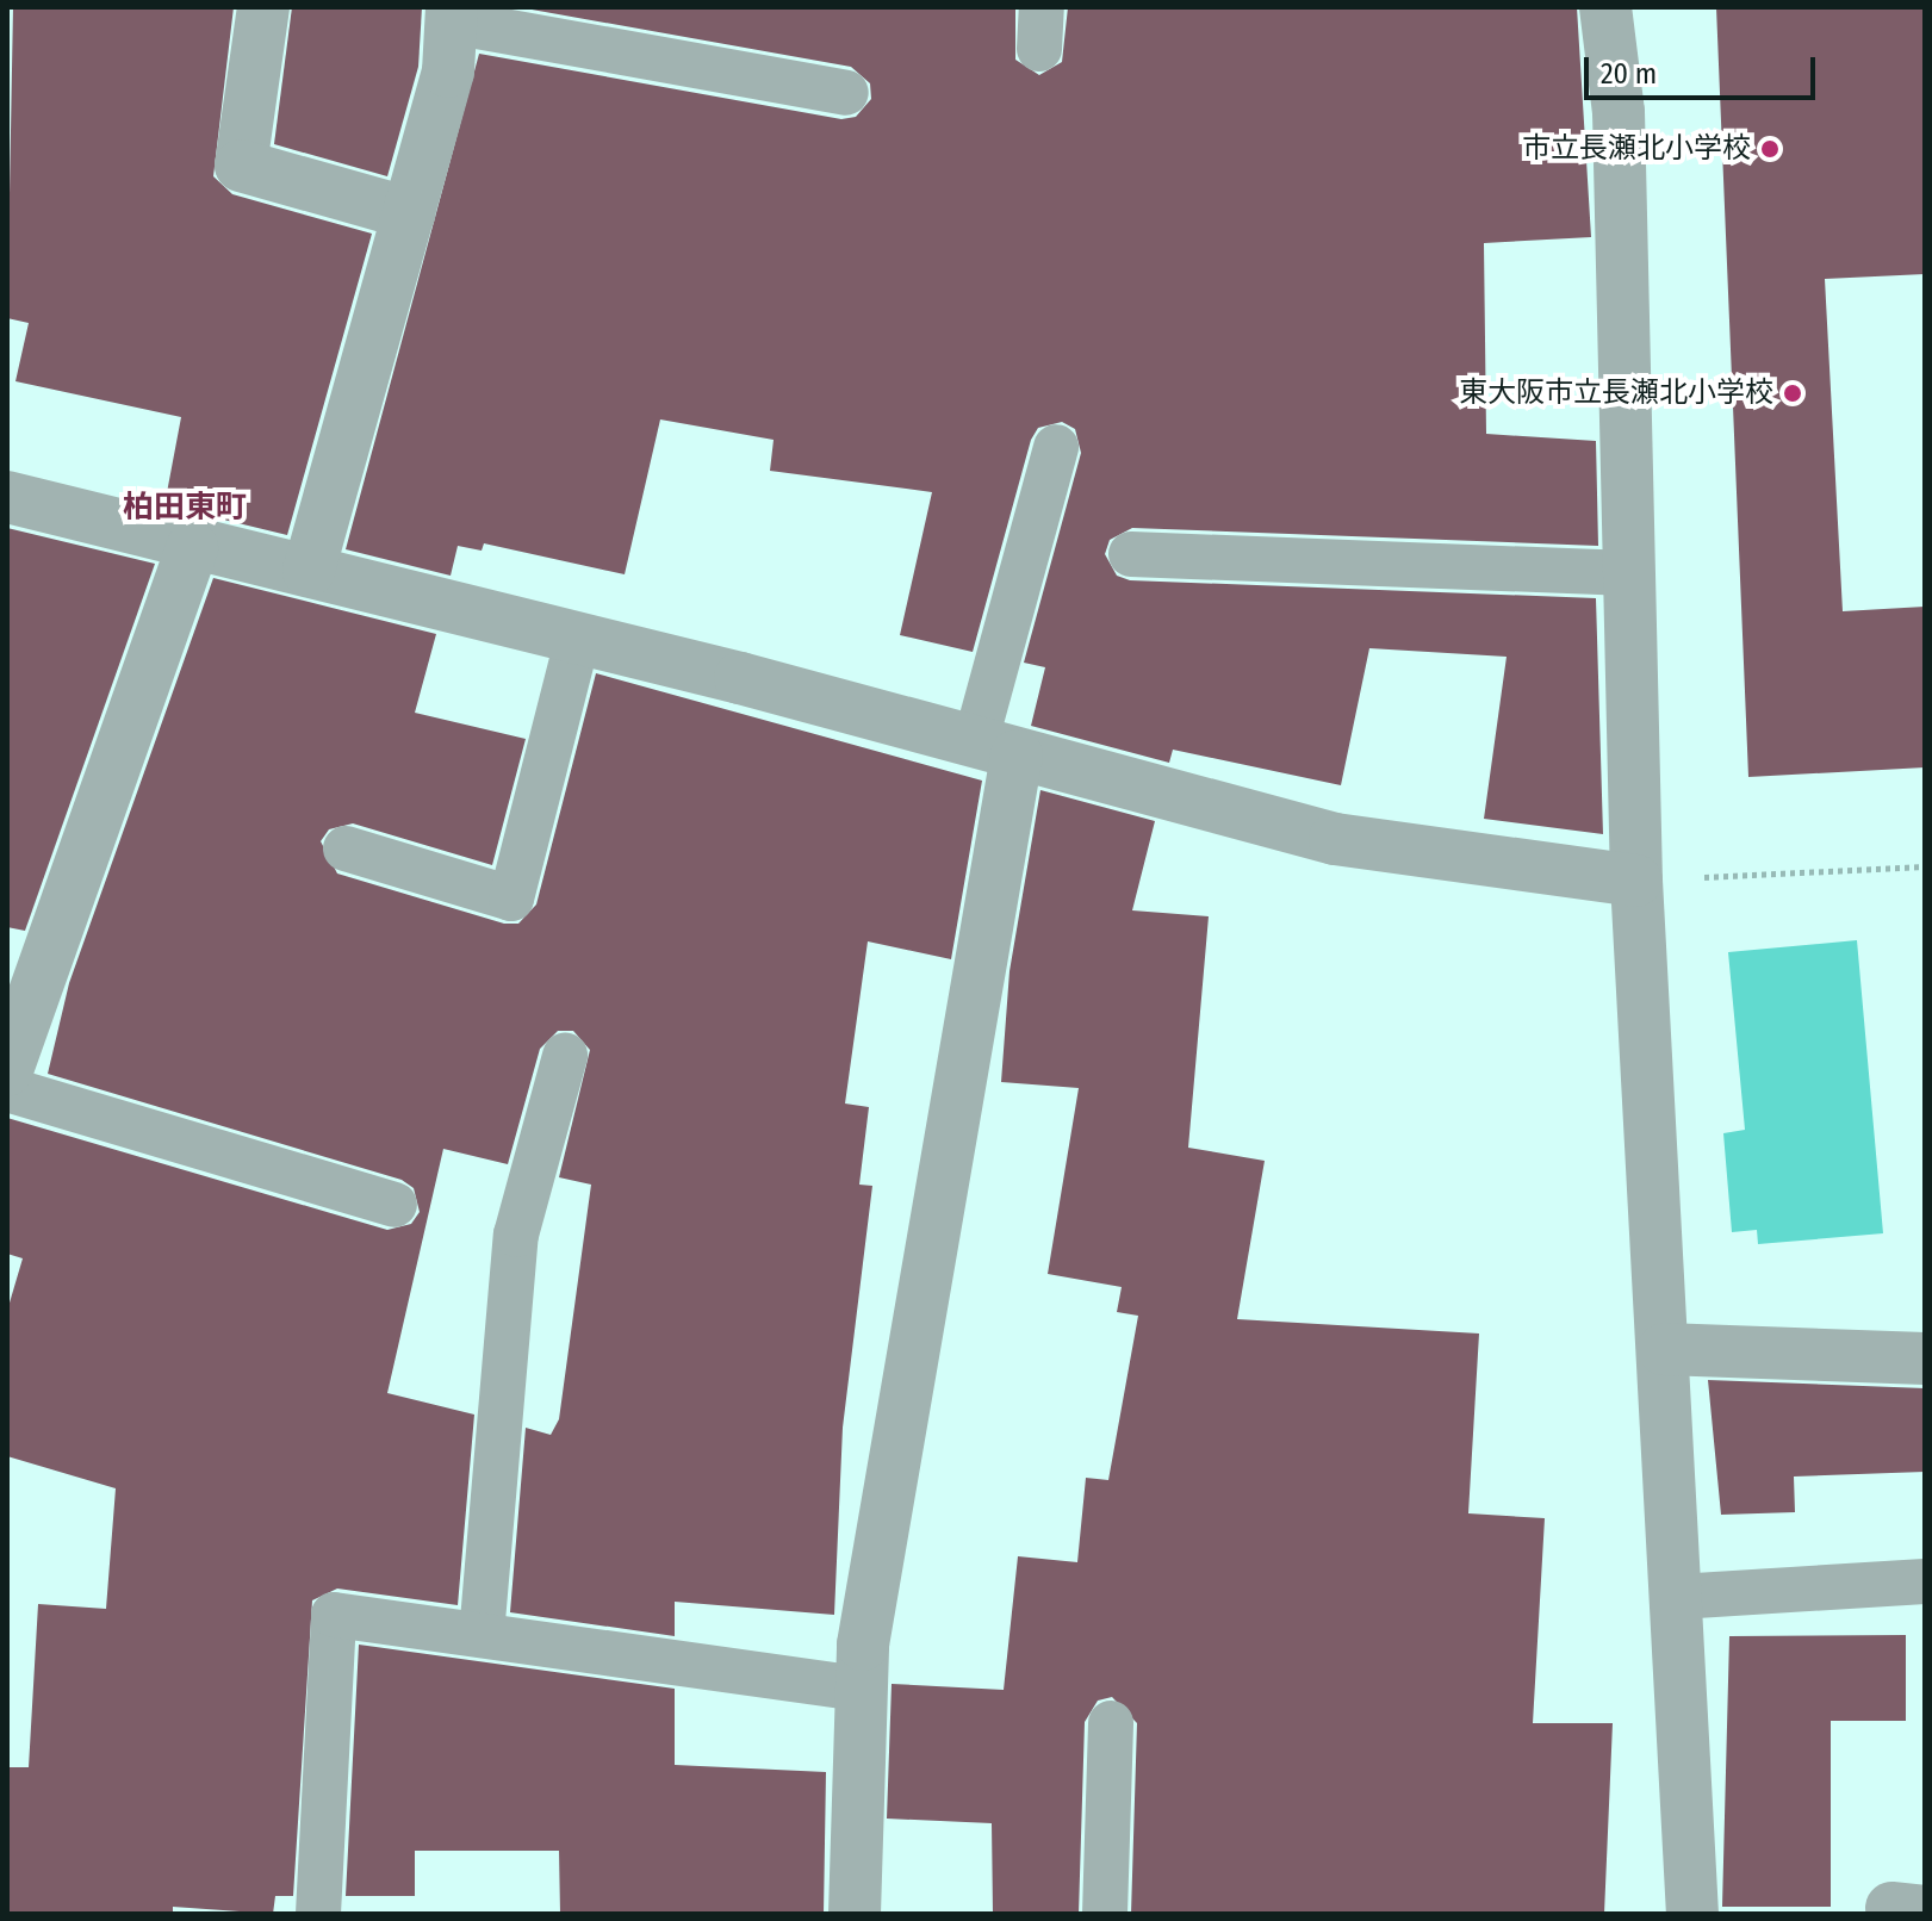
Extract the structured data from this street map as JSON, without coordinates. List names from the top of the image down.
{
  "districts": ["柏田東町"],
  "places": ["市立長瀬北小学校", "東大阪市立長瀬北小学校"],
  "scale_bar": "20 m"
}
